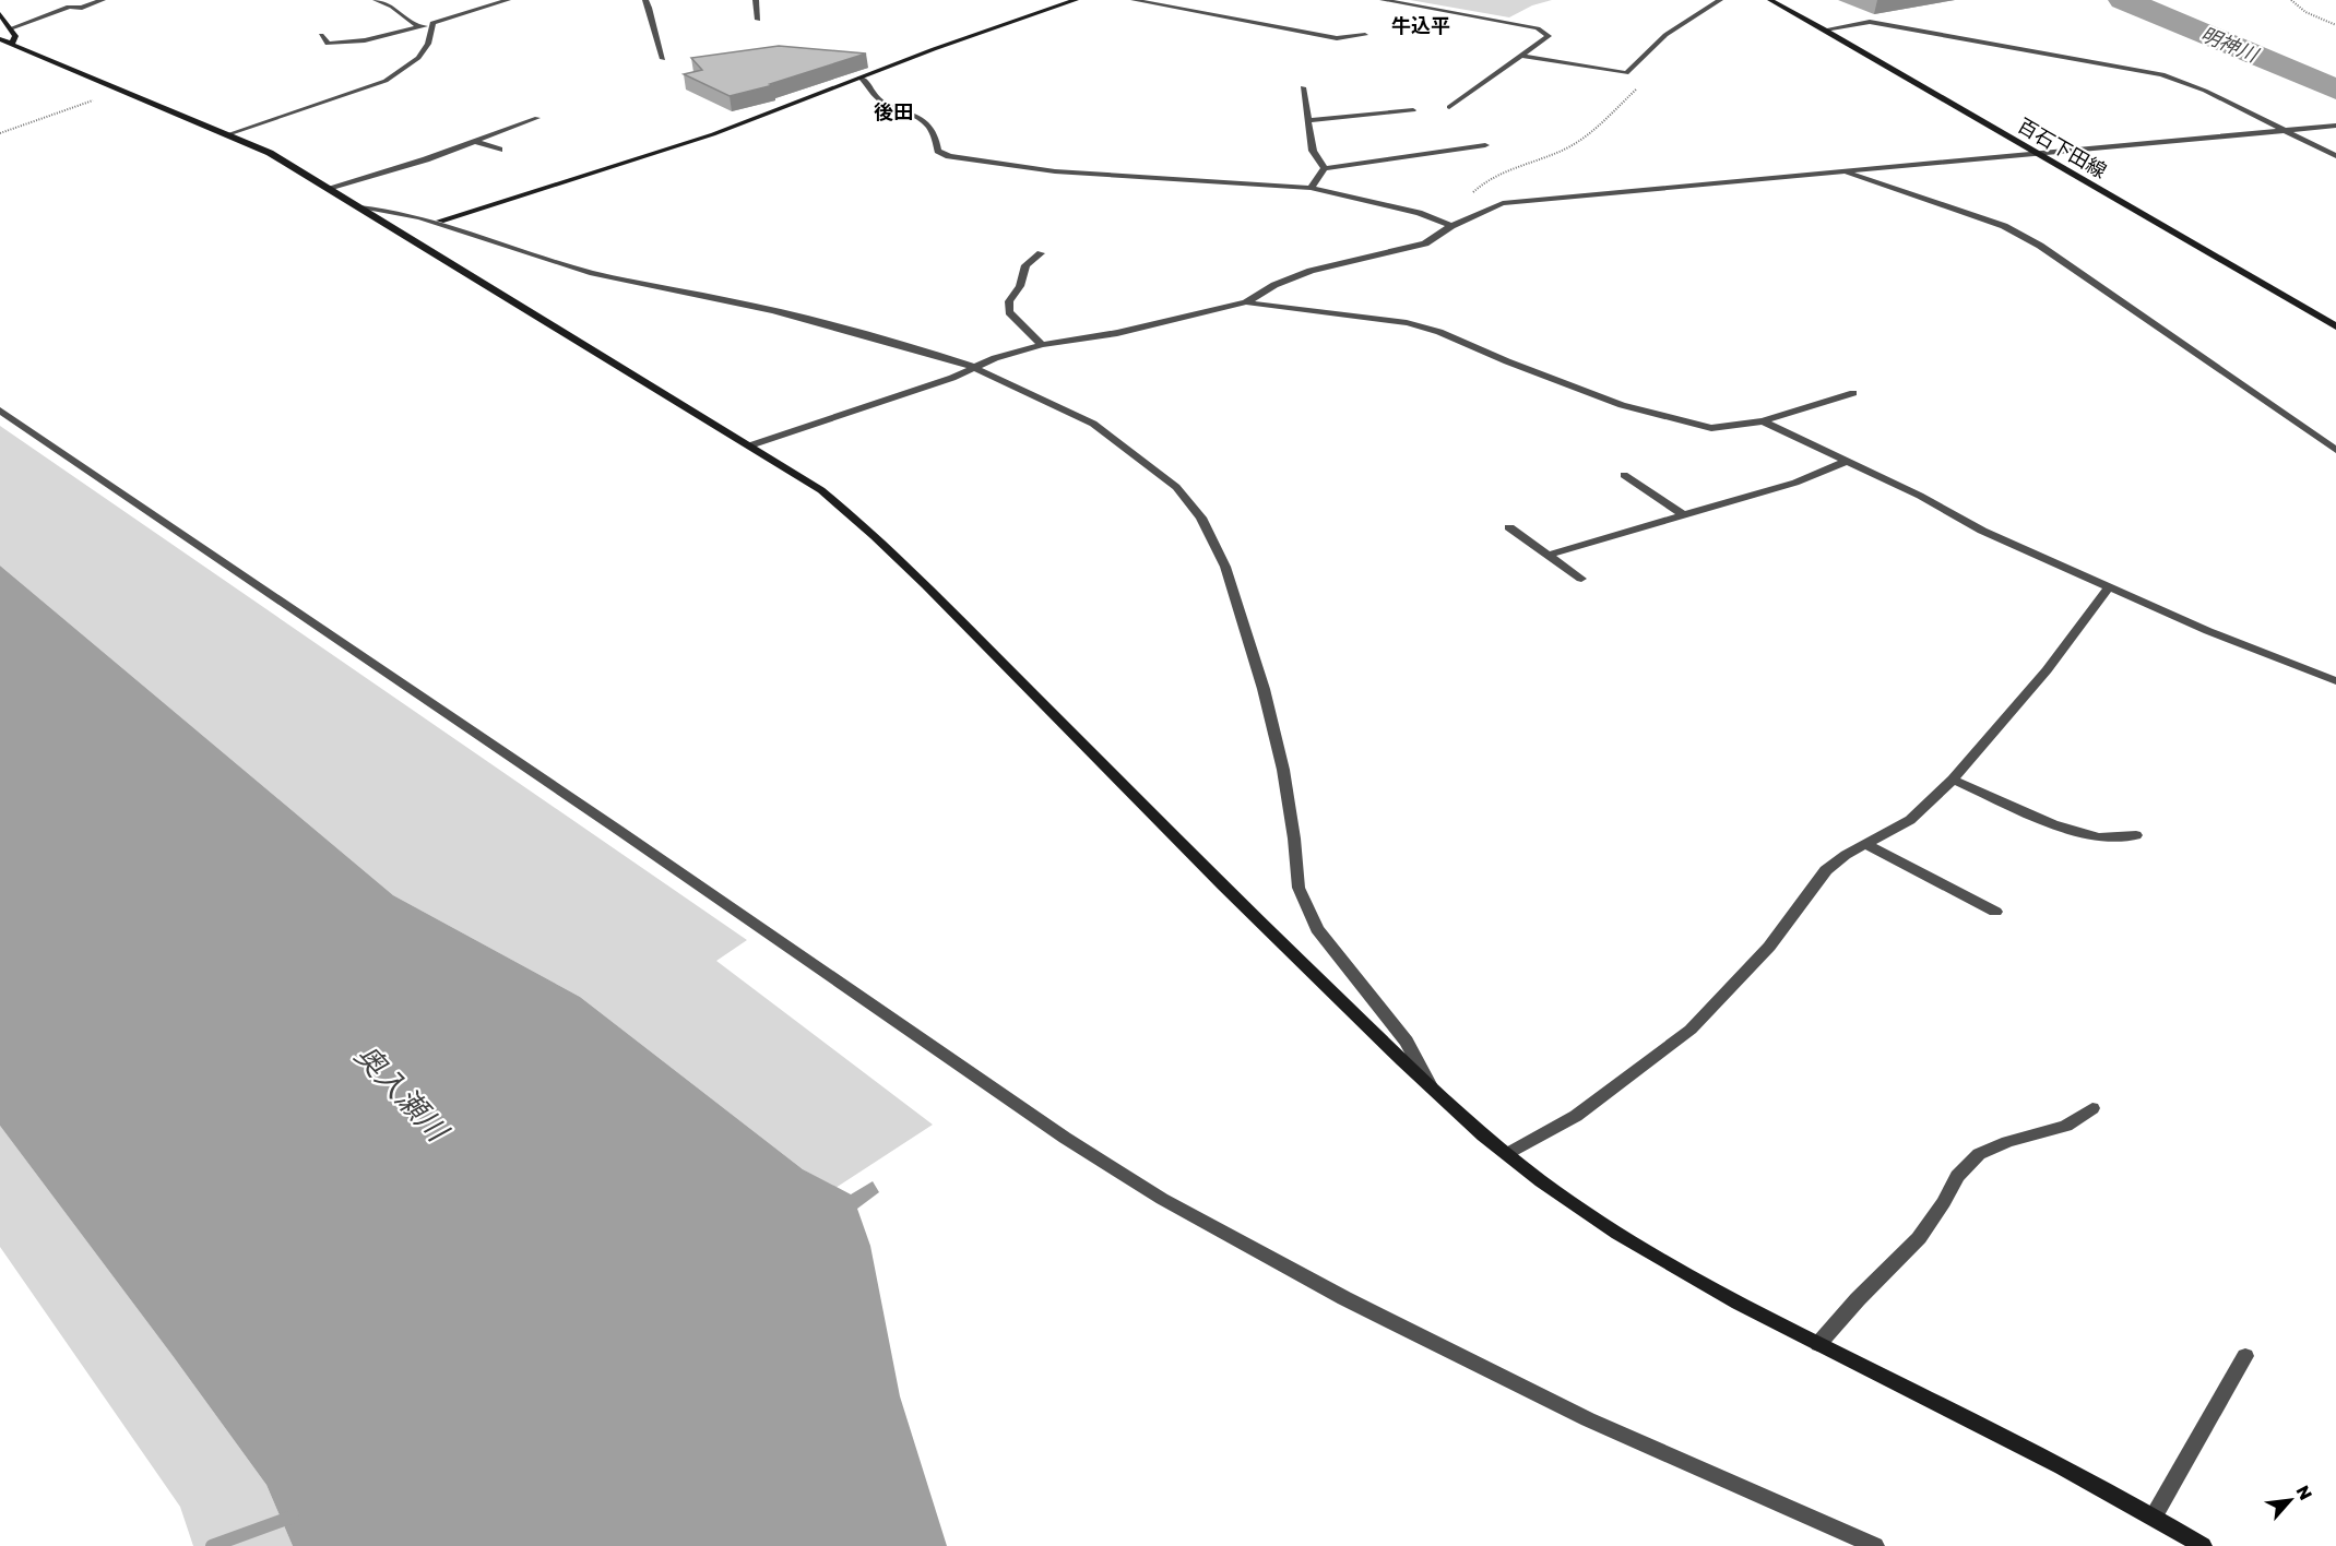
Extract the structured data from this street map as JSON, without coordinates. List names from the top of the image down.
{
  "streets": {
    "street": ["百石下田線"]
  },
  "districts": ["牛込平", "後田"],
  "water": ["明神川", "奥入瀬川"],
  "north": "top right"
}
